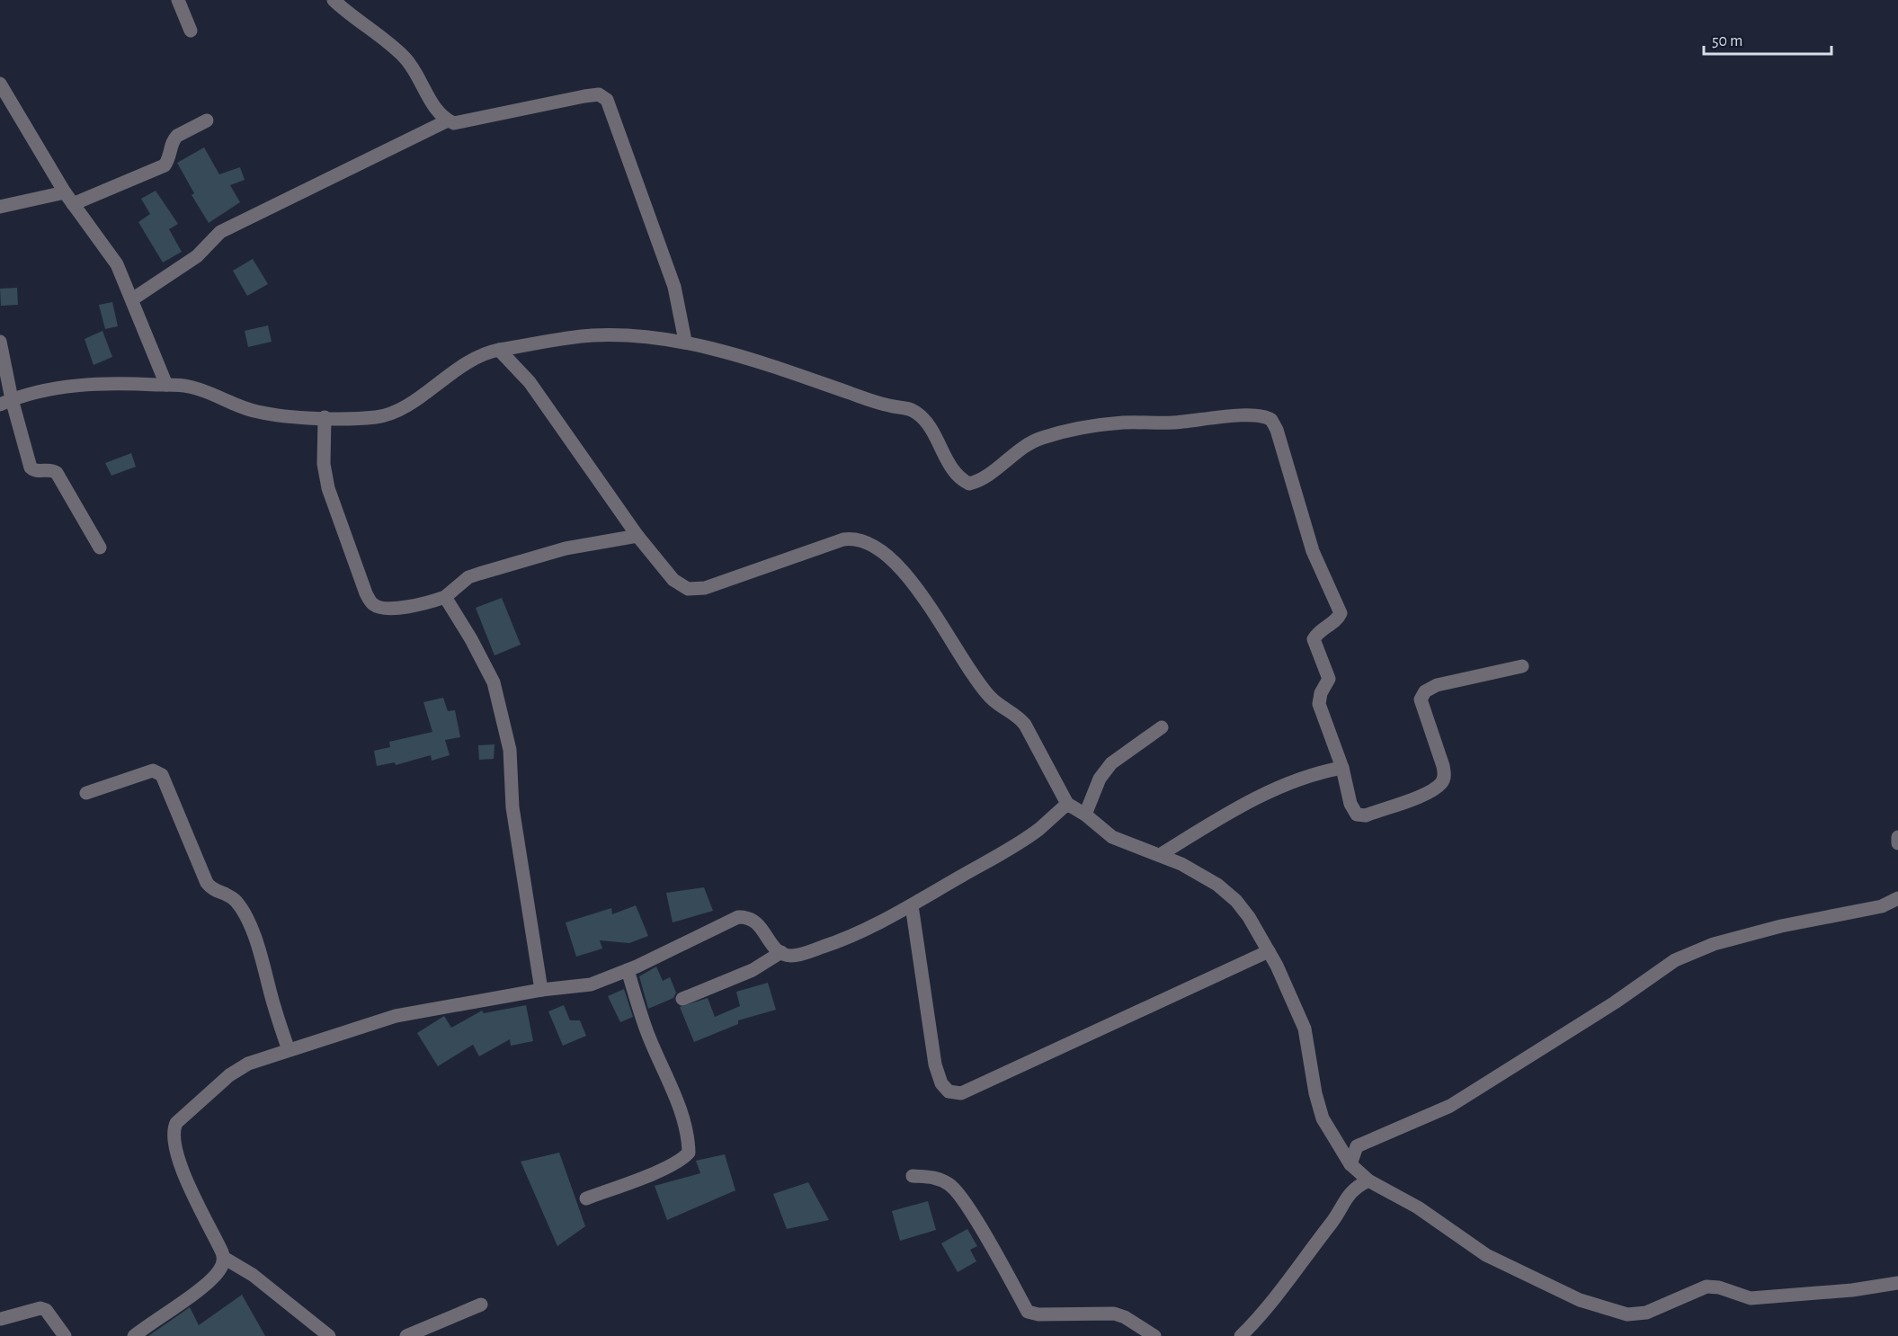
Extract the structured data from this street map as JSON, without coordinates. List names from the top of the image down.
{
  "scale_bar": "50 m"
}
